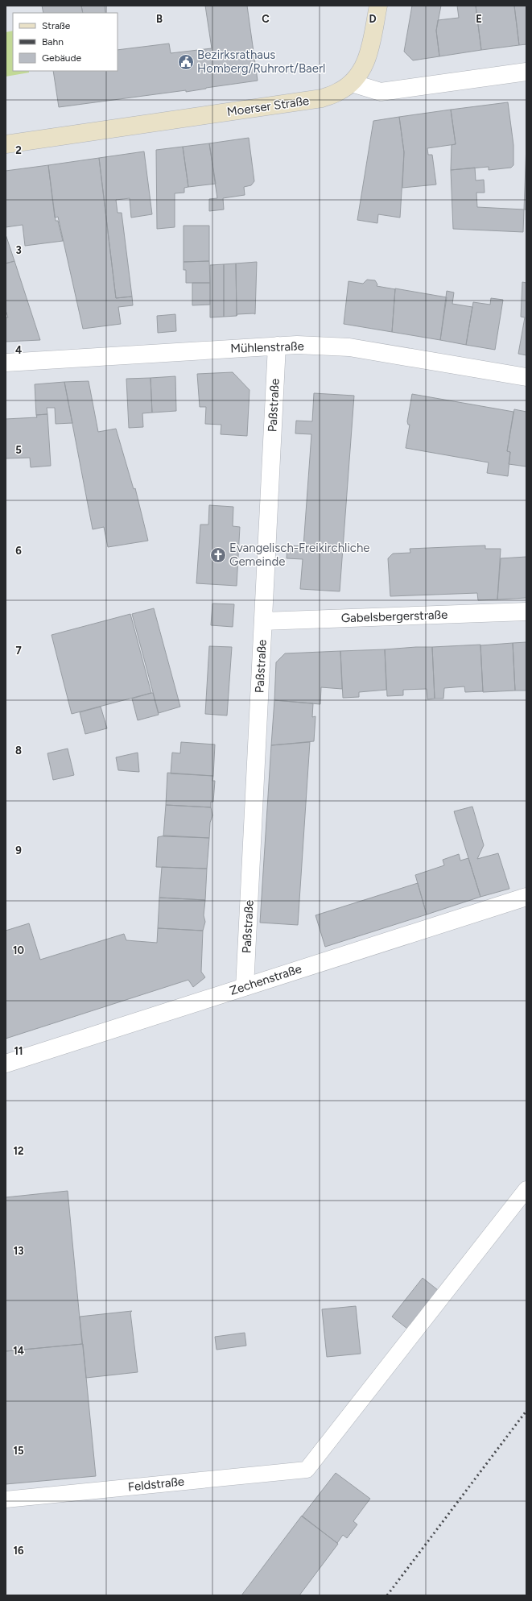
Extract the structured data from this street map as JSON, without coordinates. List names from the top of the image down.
{
  "streets": {
    "street": [
      "Moerser Straße",
      "Mühlenstraße",
      "Paßstraße",
      "Gabelsbergerstraße",
      "Zechenstraße"
    ],
    "lane": ["Feldstraße"]
  },
  "crossings": [
    ["Mühlenstraße", "Paßstraße"],
    ["Paßstraße", "Gabelsbergerstraße"],
    ["Paßstraße", "Zechenstraße"]
  ],
  "places": {
    "public building": ["Bezirksrathaus Homberg/Ruhrort/Baerl"],
    "church": ["Evangelisch-Freikirchliche Gemeinde"]
  },
  "legend": ["Straße", "Bahn", "Gebäude"],
  "grid": {
    "columns": [
      "B",
      "C",
      "D",
      "E"
    ],
    "rows": [
      "2",
      "3",
      "4",
      "5",
      "6",
      "7",
      "8",
      "9",
      "10",
      "11",
      "12",
      "13",
      "14",
      "15",
      "16"
    ]
  }
}
